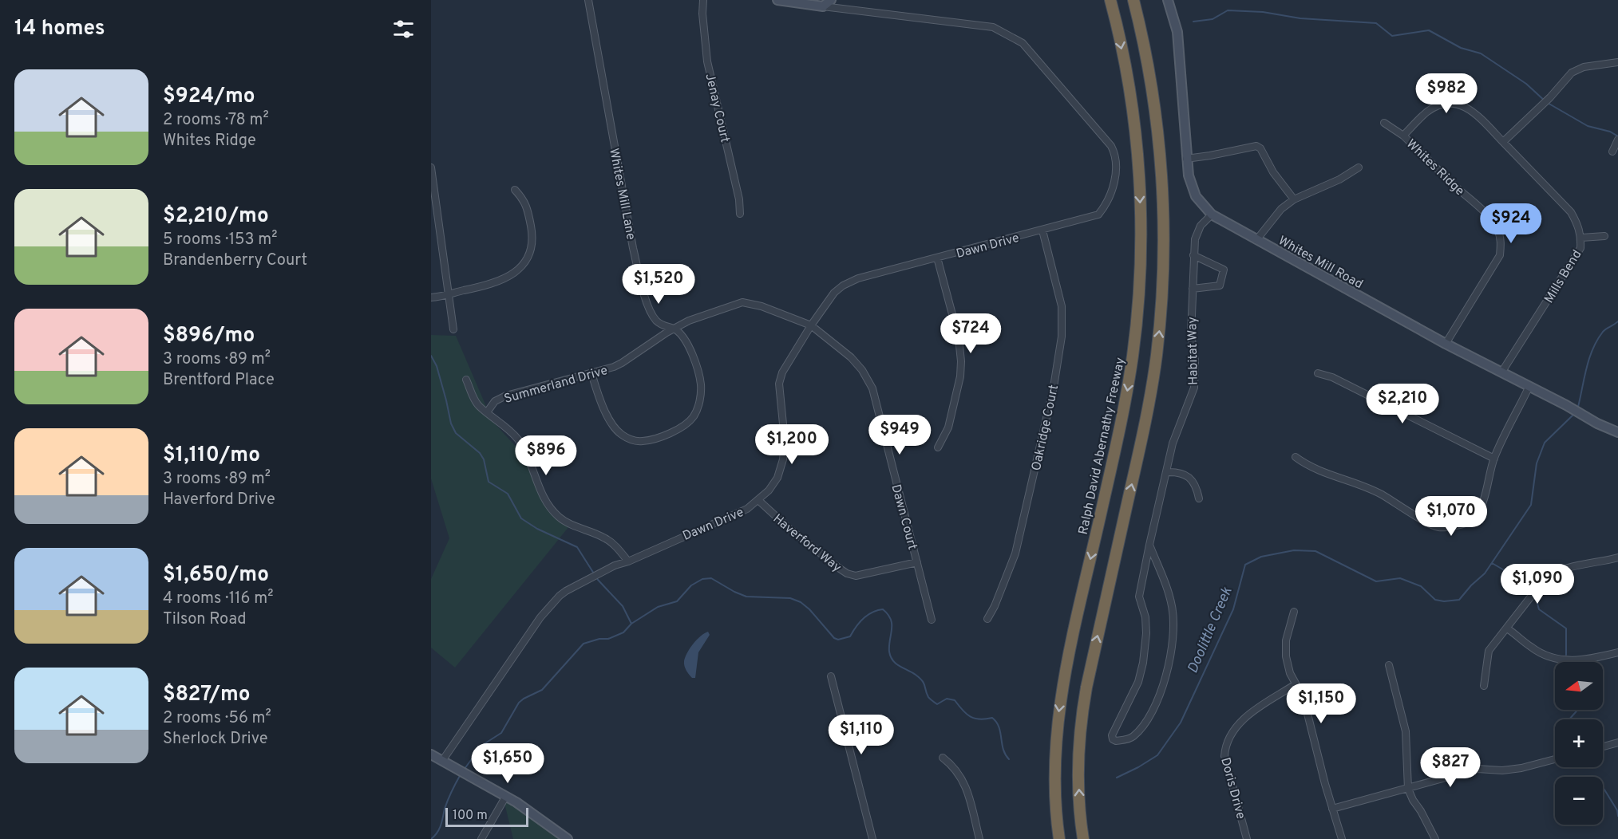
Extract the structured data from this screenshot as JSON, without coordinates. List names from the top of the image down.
{
  "streets": {
    "highway": ["Ralph David Abernathy Freeway"],
    "street": [
      "Jenay Court",
      "Whites Ridge",
      "Whites Mill Lane",
      "Dawn Drive",
      "Whites Mill Road",
      "Mills Bend",
      "Habitat Way",
      "Summerland Drive",
      "Oakridge Court",
      "Dawn Court",
      "Haverford Way",
      "Doris Drive"
    ]
  },
  "crossings": [
    ["Whites Ridge", "Whites Mill Road"],
    ["Whites Ridge", "Mills Bend"],
    ["Whites Mill Lane", "Summerland Drive"],
    ["Dawn Drive", "Summerland Drive"],
    ["Dawn Drive", "Oakridge Court"],
    ["Dawn Drive", "Dawn Court"],
    ["Dawn Drive", "Haverford Way"],
    ["Whites Mill Road", "Mills Bend"],
    ["Whites Mill Road", "Habitat Way"],
    ["Summerland Drive", "Dawn Court"],
    ["Dawn Court", "Haverford Way"]
  ],
  "water": ["Doolittle Creek"],
  "scale_bar": "100 m",
  "north": "left",
  "page": {
    "heading": "14 homes",
    "list": [
      {
        "name": "$924/mo",
        "note": "2 rooms · 78 m² · Whites Ridge"
      },
      {
        "name": "$2,210/mo",
        "note": "5 rooms · 153 m² · Brandenberry Court"
      },
      {
        "name": "$896/mo",
        "note": "3 rooms · 89 m² · Brentford Place"
      },
      {
        "name": "$1,110/mo",
        "note": "3 rooms · 89 m² · Haverford Drive"
      },
      {
        "name": "$1,650/mo",
        "note": "4 rooms · 116 m² · Tilson Road"
      },
      {
        "name": "$827/mo",
        "note": "2 rooms · 56 m² · Sherlock Drive"
      }
    ],
    "price": [
      "$982",
      "$924",
      "$1,520",
      "$724",
      "$2,210",
      "$949",
      "$1,200",
      "$896",
      "$1,070",
      "$1,090",
      "$1,150",
      "$1,110",
      "$1,650",
      "$827"
    ],
    "map_buttons": ["+", "−"],
    "scale": "100 m"
  }
}
